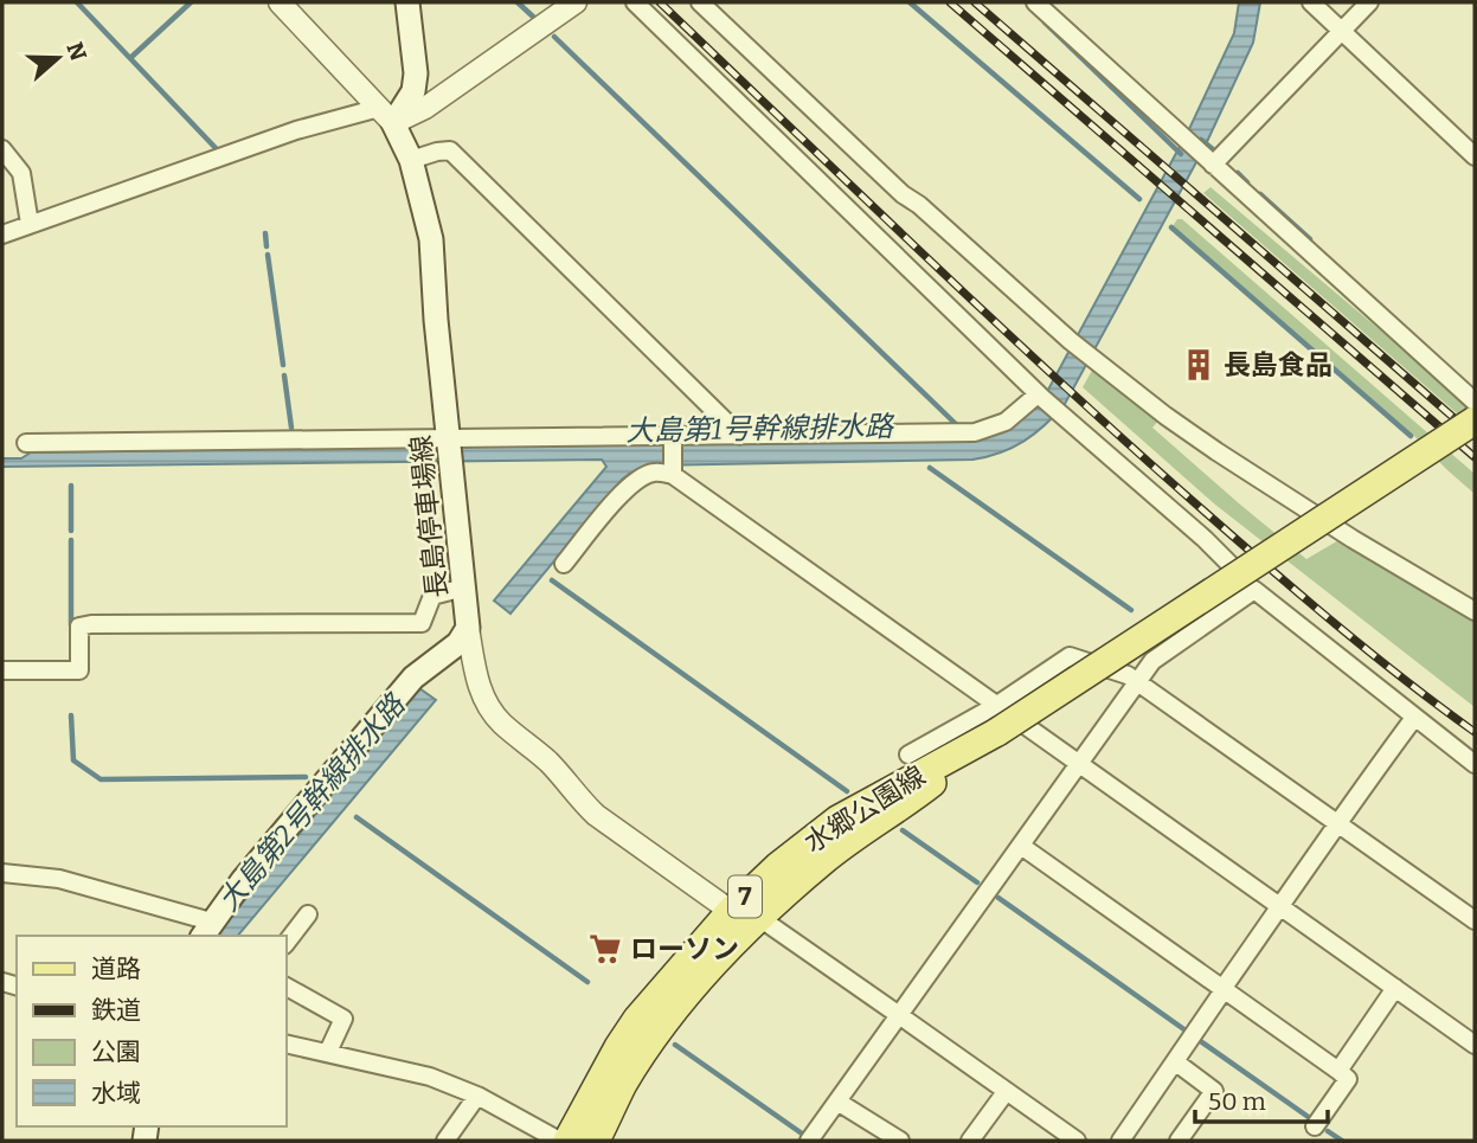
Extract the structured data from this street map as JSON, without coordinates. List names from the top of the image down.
{
  "streets": {
    "main road": ["長島停車場線", "水郷公園線", "7"]
  },
  "water": ["大島第1号幹線排水路", "大島第2号幹線排水路"],
  "places": {
    "building": ["長島食品"],
    "supermarket": ["ローソン"]
  },
  "legend": [
    "道路",
    "鉄道",
    "公園",
    "水域"
  ],
  "scale_bar": "50 m",
  "north": "right"
}
